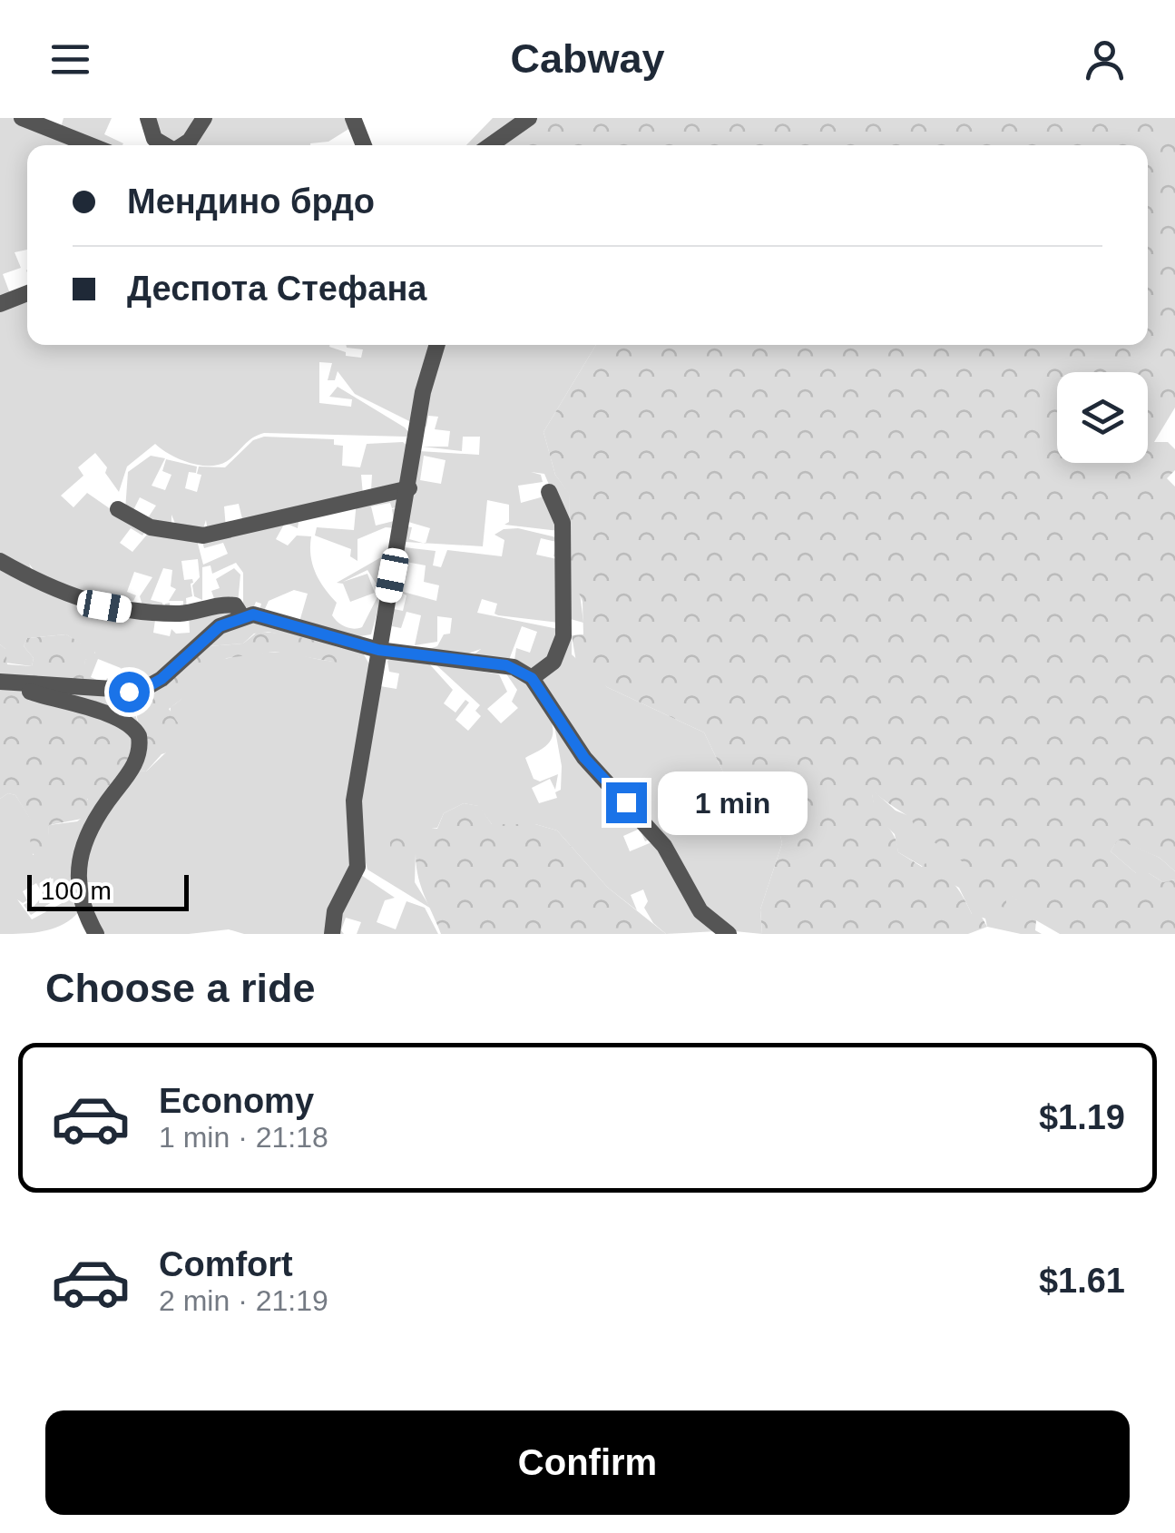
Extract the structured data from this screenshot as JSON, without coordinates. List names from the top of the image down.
{
  "scale_bar": "100 m",
  "page": {
    "header": "Cabway",
    "banner": ["Мендино брдо", "Деспота Стефана"],
    "bubble": "1 min",
    "scale": "100 m",
    "heading": "Choose a ride",
    "list": [
      {
        "name": "Economy",
        "note": "1 min · 21:18",
        "value": "$1.19"
      },
      {
        "name": "Comfort",
        "note": "2 min · 21:19",
        "value": "$1.61"
      }
    ],
    "buttons": "Confirm"
  }
}
